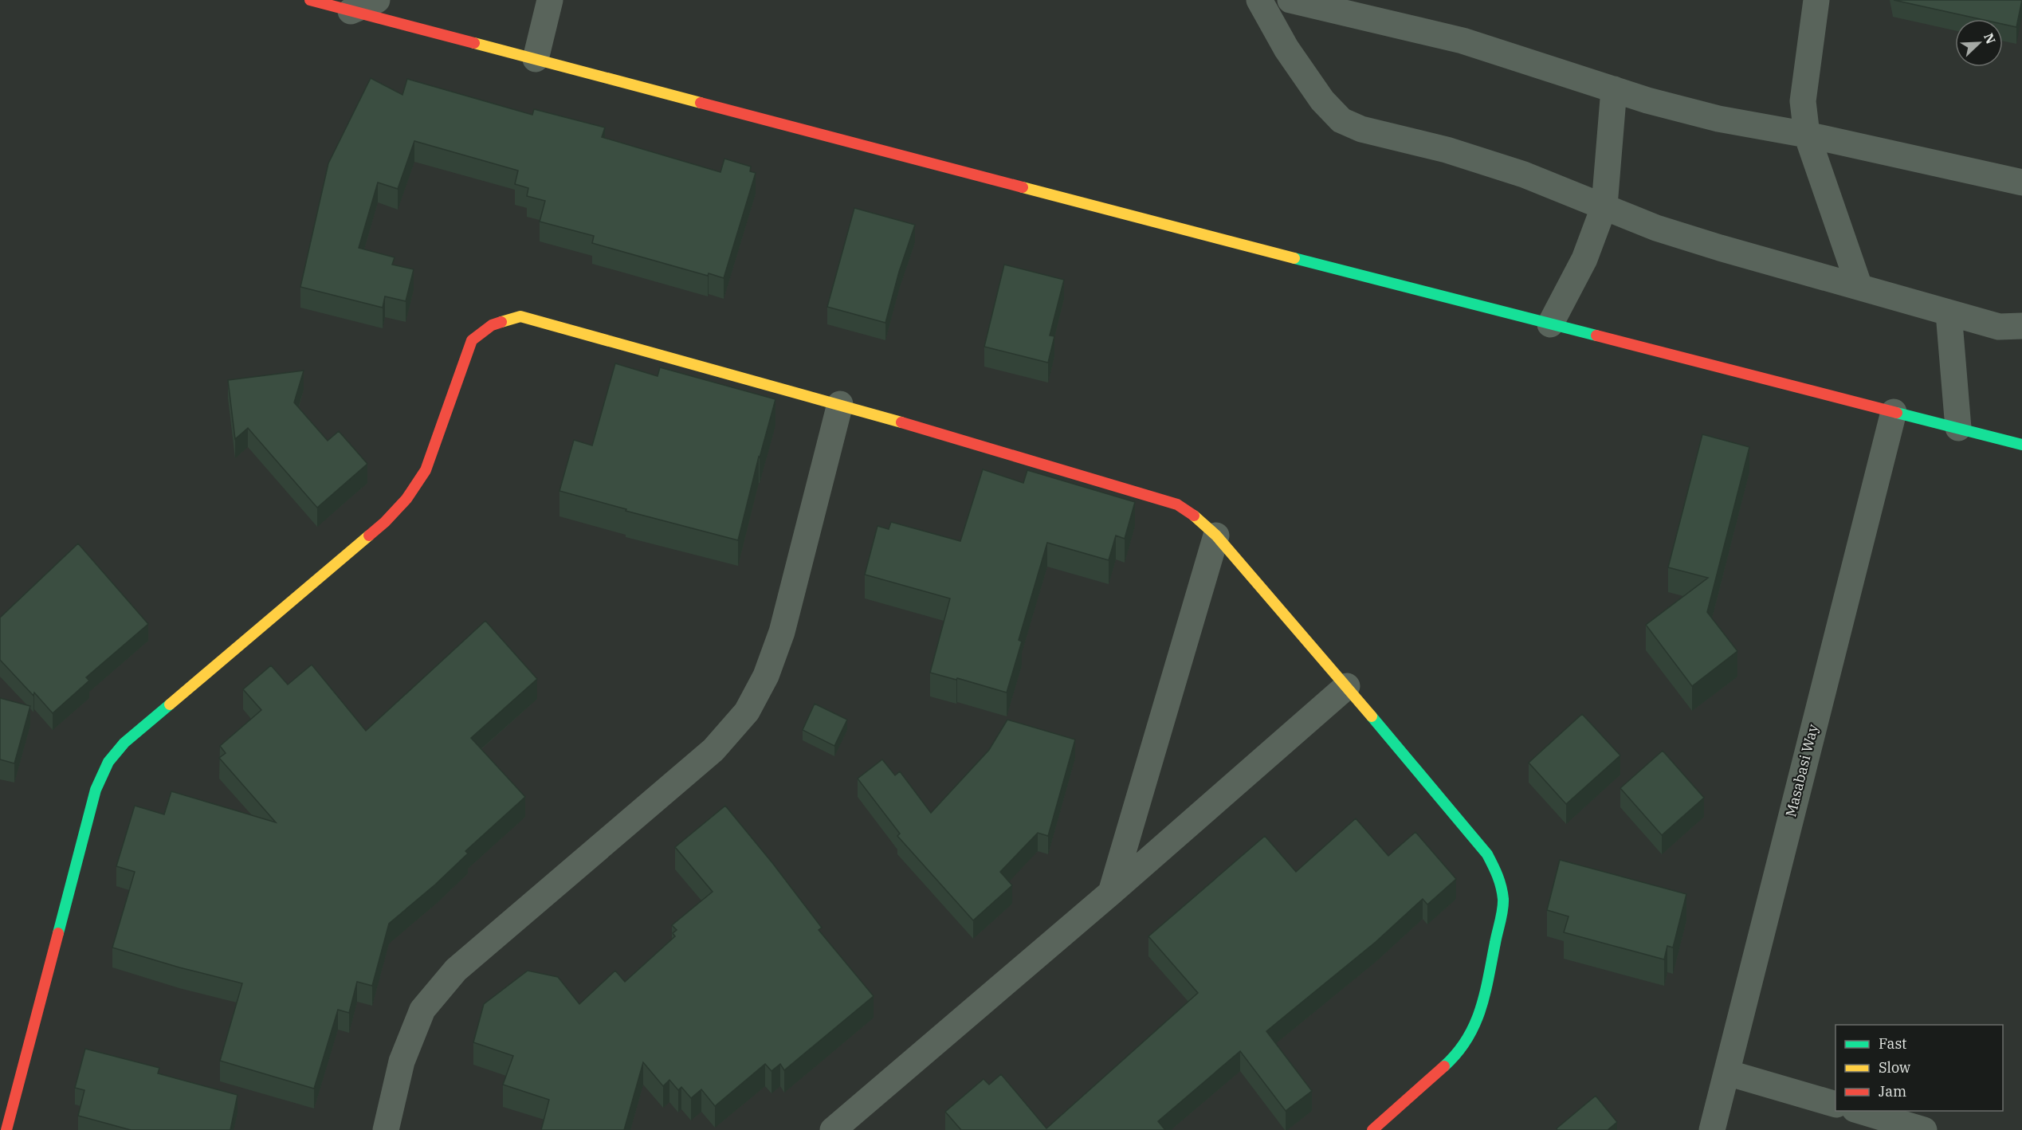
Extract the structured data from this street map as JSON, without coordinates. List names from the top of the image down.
{
  "streets": {
    "street": ["Masabasi Way"]
  },
  "legend": ["Fast", "Slow", "Jam"],
  "north": "top right"
}
